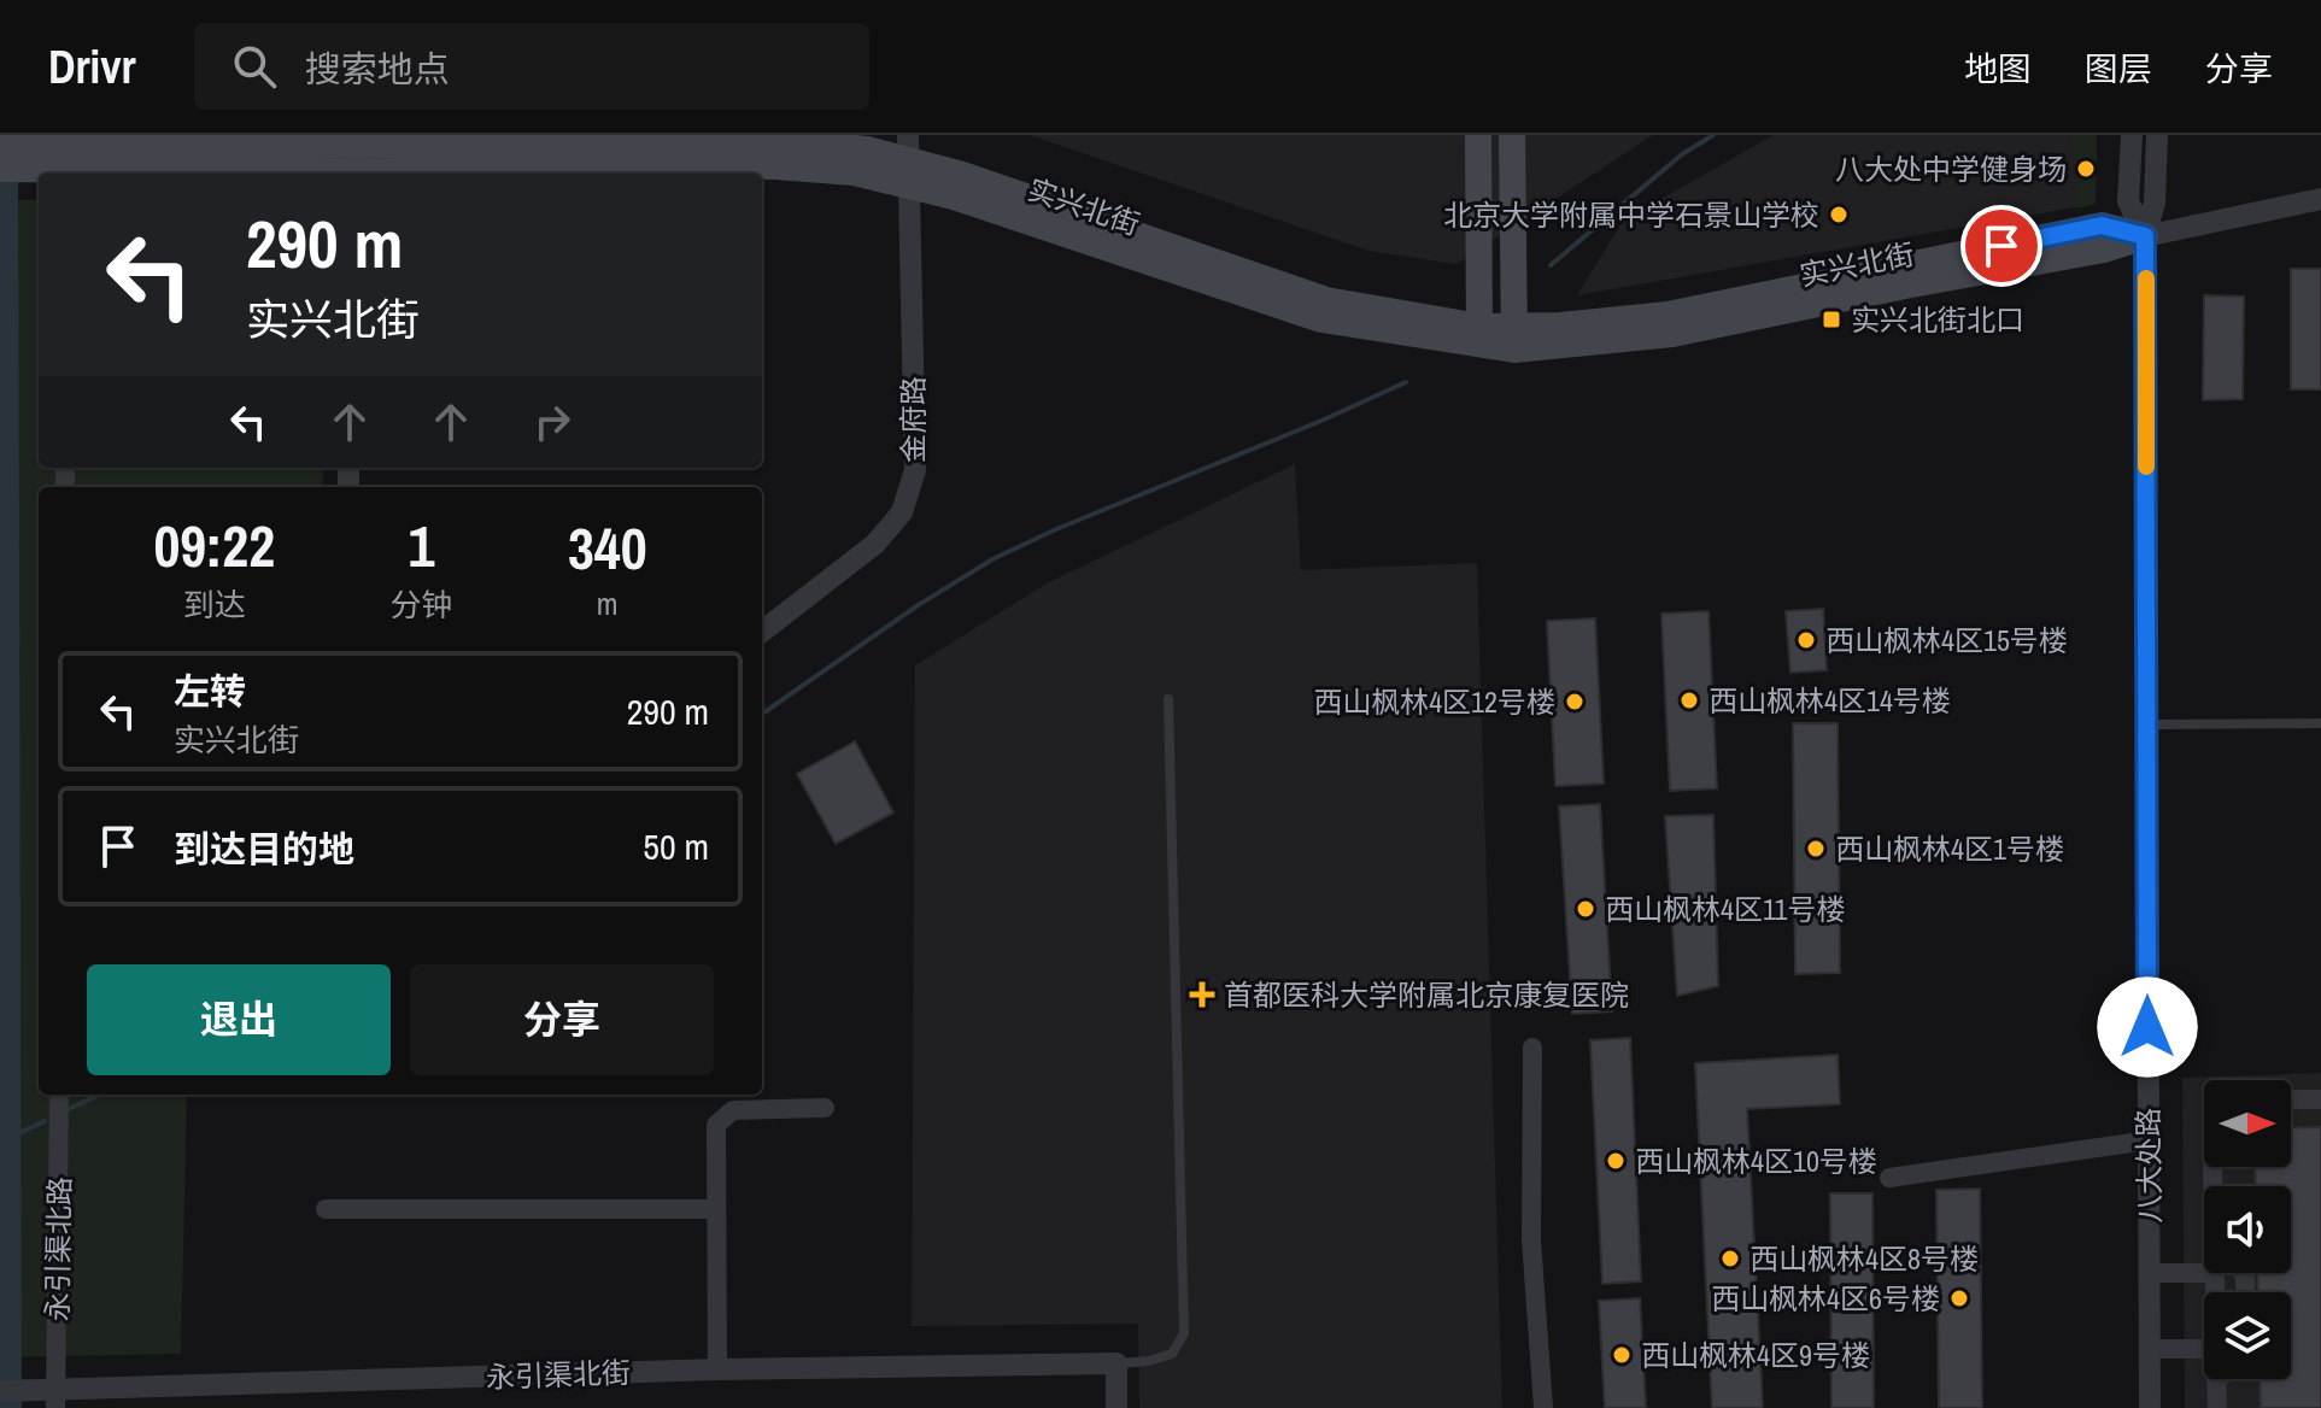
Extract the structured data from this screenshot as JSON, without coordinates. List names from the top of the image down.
{
  "streets": {
    "main road": ["实兴北街"],
    "street": [
      "金府路",
      "八大处路",
      "永引渠北路",
      "永引渠北街"
    ]
  },
  "crossings": [
    ["实兴北街", "金府路"],
    ["实兴北街", "八大处路"],
    ["永引渠北路", "永引渠北街"]
  ],
  "places": {
    "other": [
      "八大处中学健身场",
      "北京大学附属中学石景山学校",
      "西山枫林4区15号楼",
      "西山枫林4区14号楼",
      "西山枫林4区12号楼",
      "西山枫林4区1号楼",
      "西山枫林4区11号楼",
      "西山枫林4区10号楼",
      "西山枫林4区8号楼",
      "西山枫林4区6号楼",
      "西山枫林4区9号楼"
    ],
    "transit": ["实兴北街北口"],
    "health": ["首都医科大学附属北京康复医院"]
  },
  "north": "right",
  "page": {
    "header": "Drivr",
    "search": "搜索地点",
    "nav": ["地图", "图层", "分享"],
    "turn": ["290 m", "实兴北街"],
    "eta": [
      "09:22",
      "到达",
      "1",
      "分钟",
      "340",
      "m"
    ],
    "list": [
      {
        "name": "左转",
        "note": "实兴北街",
        "value": "290 m"
      },
      {
        "name": "到达目的地",
        "value": "50 m"
      }
    ],
    "buttons": ["退出", "分享"]
  }
}
